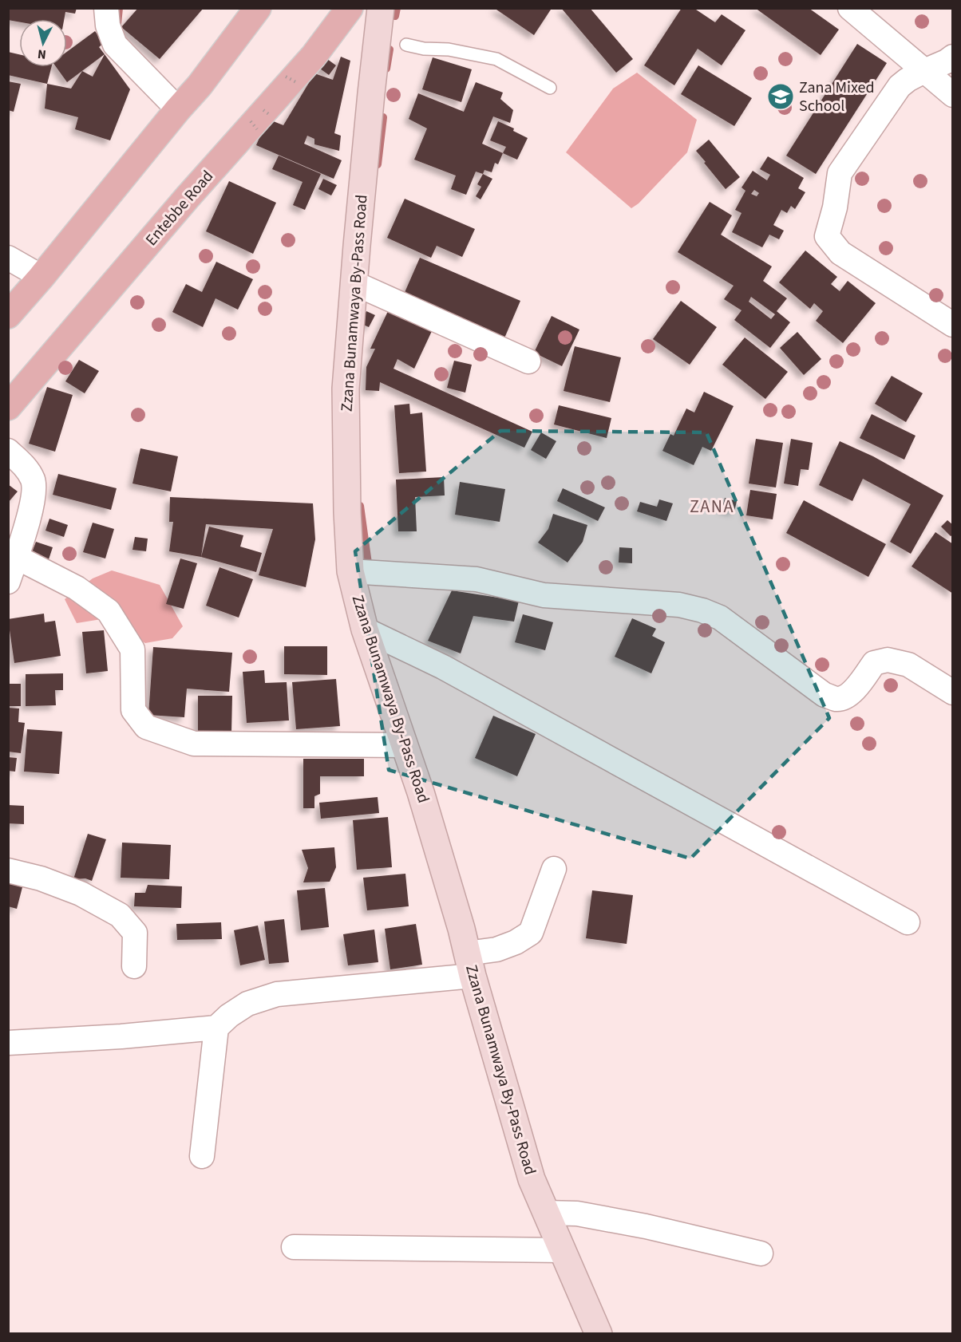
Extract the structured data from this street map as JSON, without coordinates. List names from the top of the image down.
{
  "streets": {
    "main road": ["Entebbe Road"],
    "street": ["Zzana Bunamwaya By-Pass Road"]
  },
  "districts": ["ZANA"],
  "places": {
    "school or university": ["Zana Mixed School"]
  },
  "north": "bottom"
}
